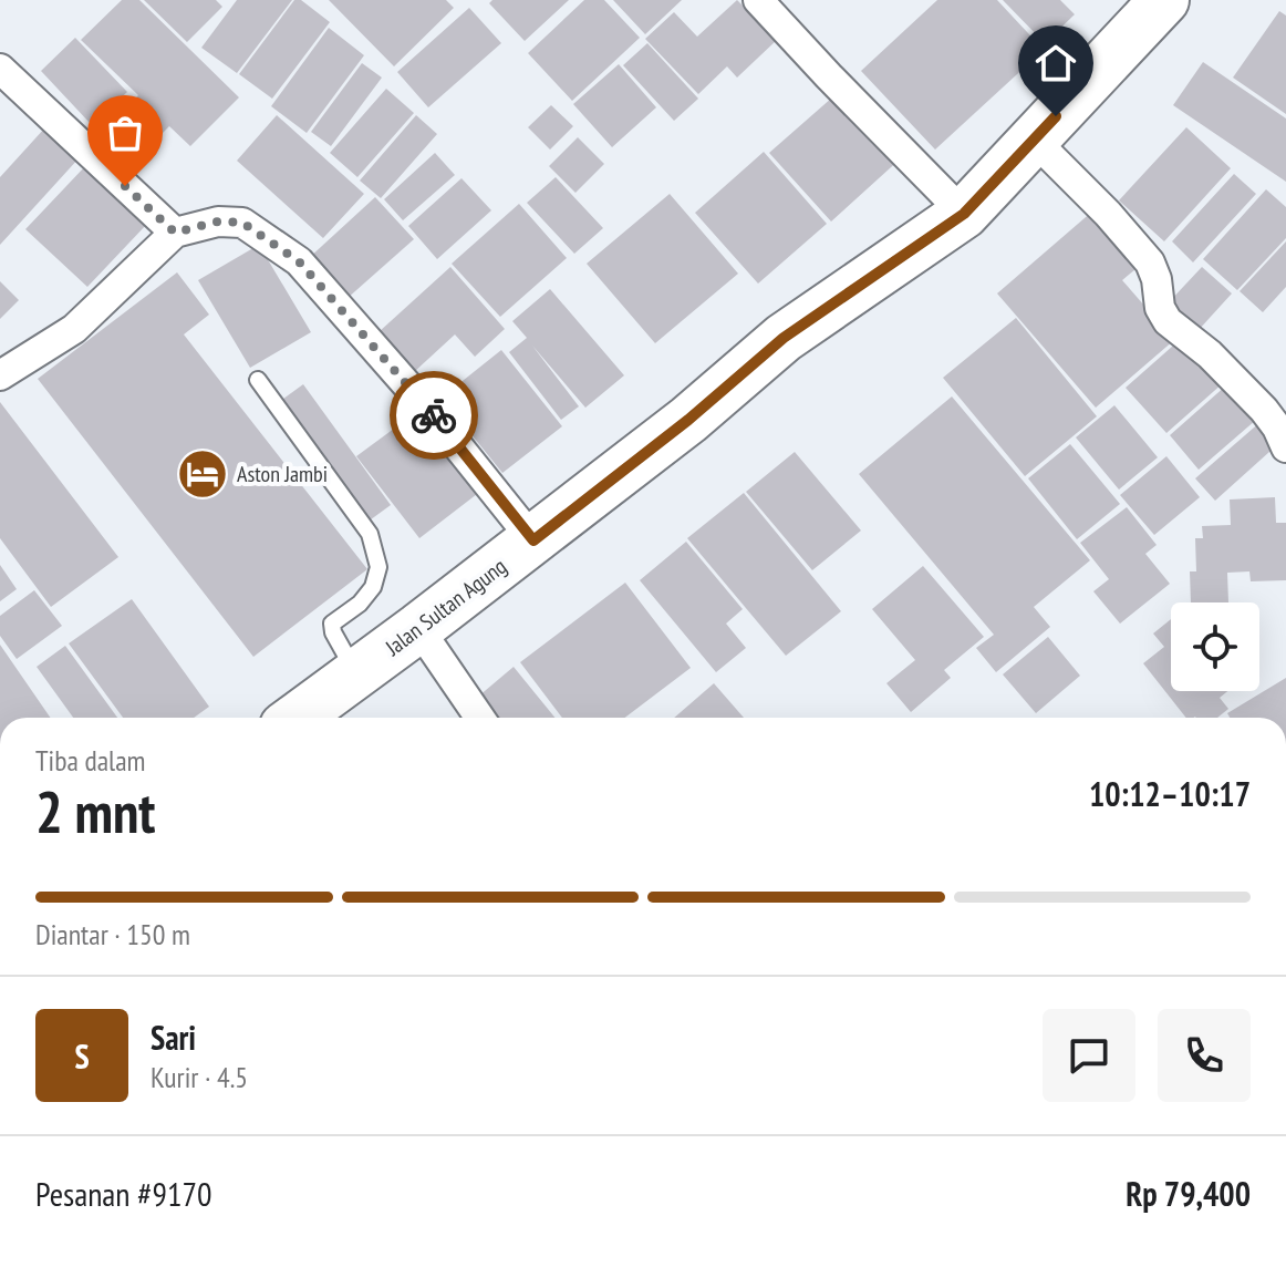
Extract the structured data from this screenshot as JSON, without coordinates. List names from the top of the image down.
{
  "streets": {
    "highway": ["Jalan Sultan Agung"]
  },
  "places": {
    "hotel": ["Aston Jambi"]
  },
  "page": {
    "heading": ["2 mnt", "Tiba dalam", "10:12–10:17"],
    "panel": [
      "Sari",
      "Kurir · 4.5",
      "Pesanan #9170",
      "Rp 79,400"
    ],
    "bar": "Diantar · 150 m",
    "round": "S"
  }
}
